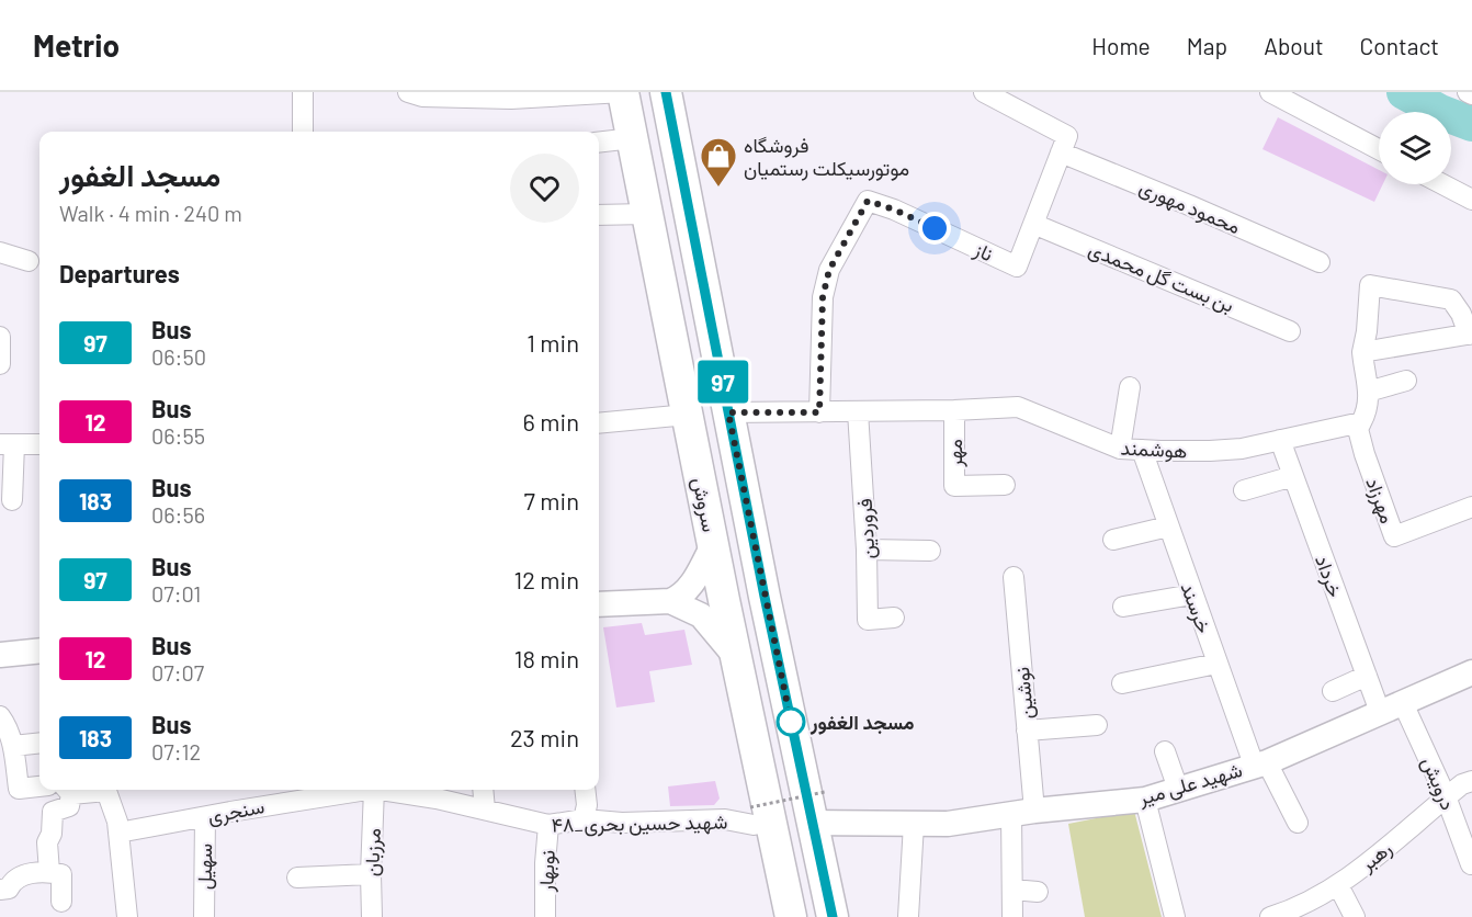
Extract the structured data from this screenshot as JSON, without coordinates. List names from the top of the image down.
{
  "streets": {
    "main road": ["سروش"],
    "street": [
      "محمود مهوری",
      "ناز",
      "بن بست گل محمدی",
      "هوشمند",
      "مهر",
      "مهرزاد",
      "فروردین",
      "خرداد",
      "خرسند",
      "نوشین",
      "شهید علی میر",
      "درویش",
      "سنجری",
      "۴۸_شهید حسین بحری",
      "مرزبان",
      "رهبر",
      "سهیل",
      "نوبهار"
    ]
  },
  "crossings": [
    ["محمود مهوری", "ناز"],
    ["ناز", "بن بست گل محمدی"],
    ["ناز", "هوشمند"],
    ["هوشمند", "مهر"],
    ["هوشمند", "مهرزاد"],
    ["هوشمند", "سروش"],
    ["هوشمند", "فروردین"],
    ["هوشمند", "خرداد"],
    ["هوشمند", "خرسند"],
    ["سروش", "شهید علی میر"],
    ["سروش", "۴۸_شهید حسین بحری"],
    ["خرداد", "شهید علی میر"],
    ["خرسند", "شهید علی میر"],
    ["نوشین", "شهید علی میر"],
    ["شهید علی میر", "درویش"],
    ["درویش", "رهبر"],
    ["سنجری", "سهیل"],
    ["۴۸_شهید حسین بحری", "نوبهار"]
  ],
  "places": {
    "shop": ["فروشگاه موتورسیکلت رستمیان"],
    "other": ["مسجد الغفور"]
  },
  "lines": ["bus line 97"],
  "page": {
    "header": "Metrio",
    "nav": [
      "Home",
      "Map",
      "About",
      "Contact"
    ],
    "on_map": "97",
    "heading": [
      ["مسجد الغفور", "Walk · 4 min · 240 m"],
      "Departures"
    ],
    "list": [
      {
        "mark": "97",
        "name": "Bus",
        "note": "06:50",
        "value": "1 min"
      },
      {
        "mark": "12",
        "name": "Bus",
        "note": "06:55",
        "value": "6 min"
      },
      {
        "mark": "183",
        "name": "Bus",
        "note": "06:56",
        "value": "7 min"
      },
      {
        "mark": "97",
        "name": "Bus",
        "note": "07:01",
        "value": "12 min"
      },
      {
        "mark": "12",
        "name": "Bus",
        "note": "07:07",
        "value": "18 min"
      },
      {
        "mark": "183",
        "name": "Bus",
        "note": "07:12",
        "value": "23 min"
      }
    ]
  }
}
